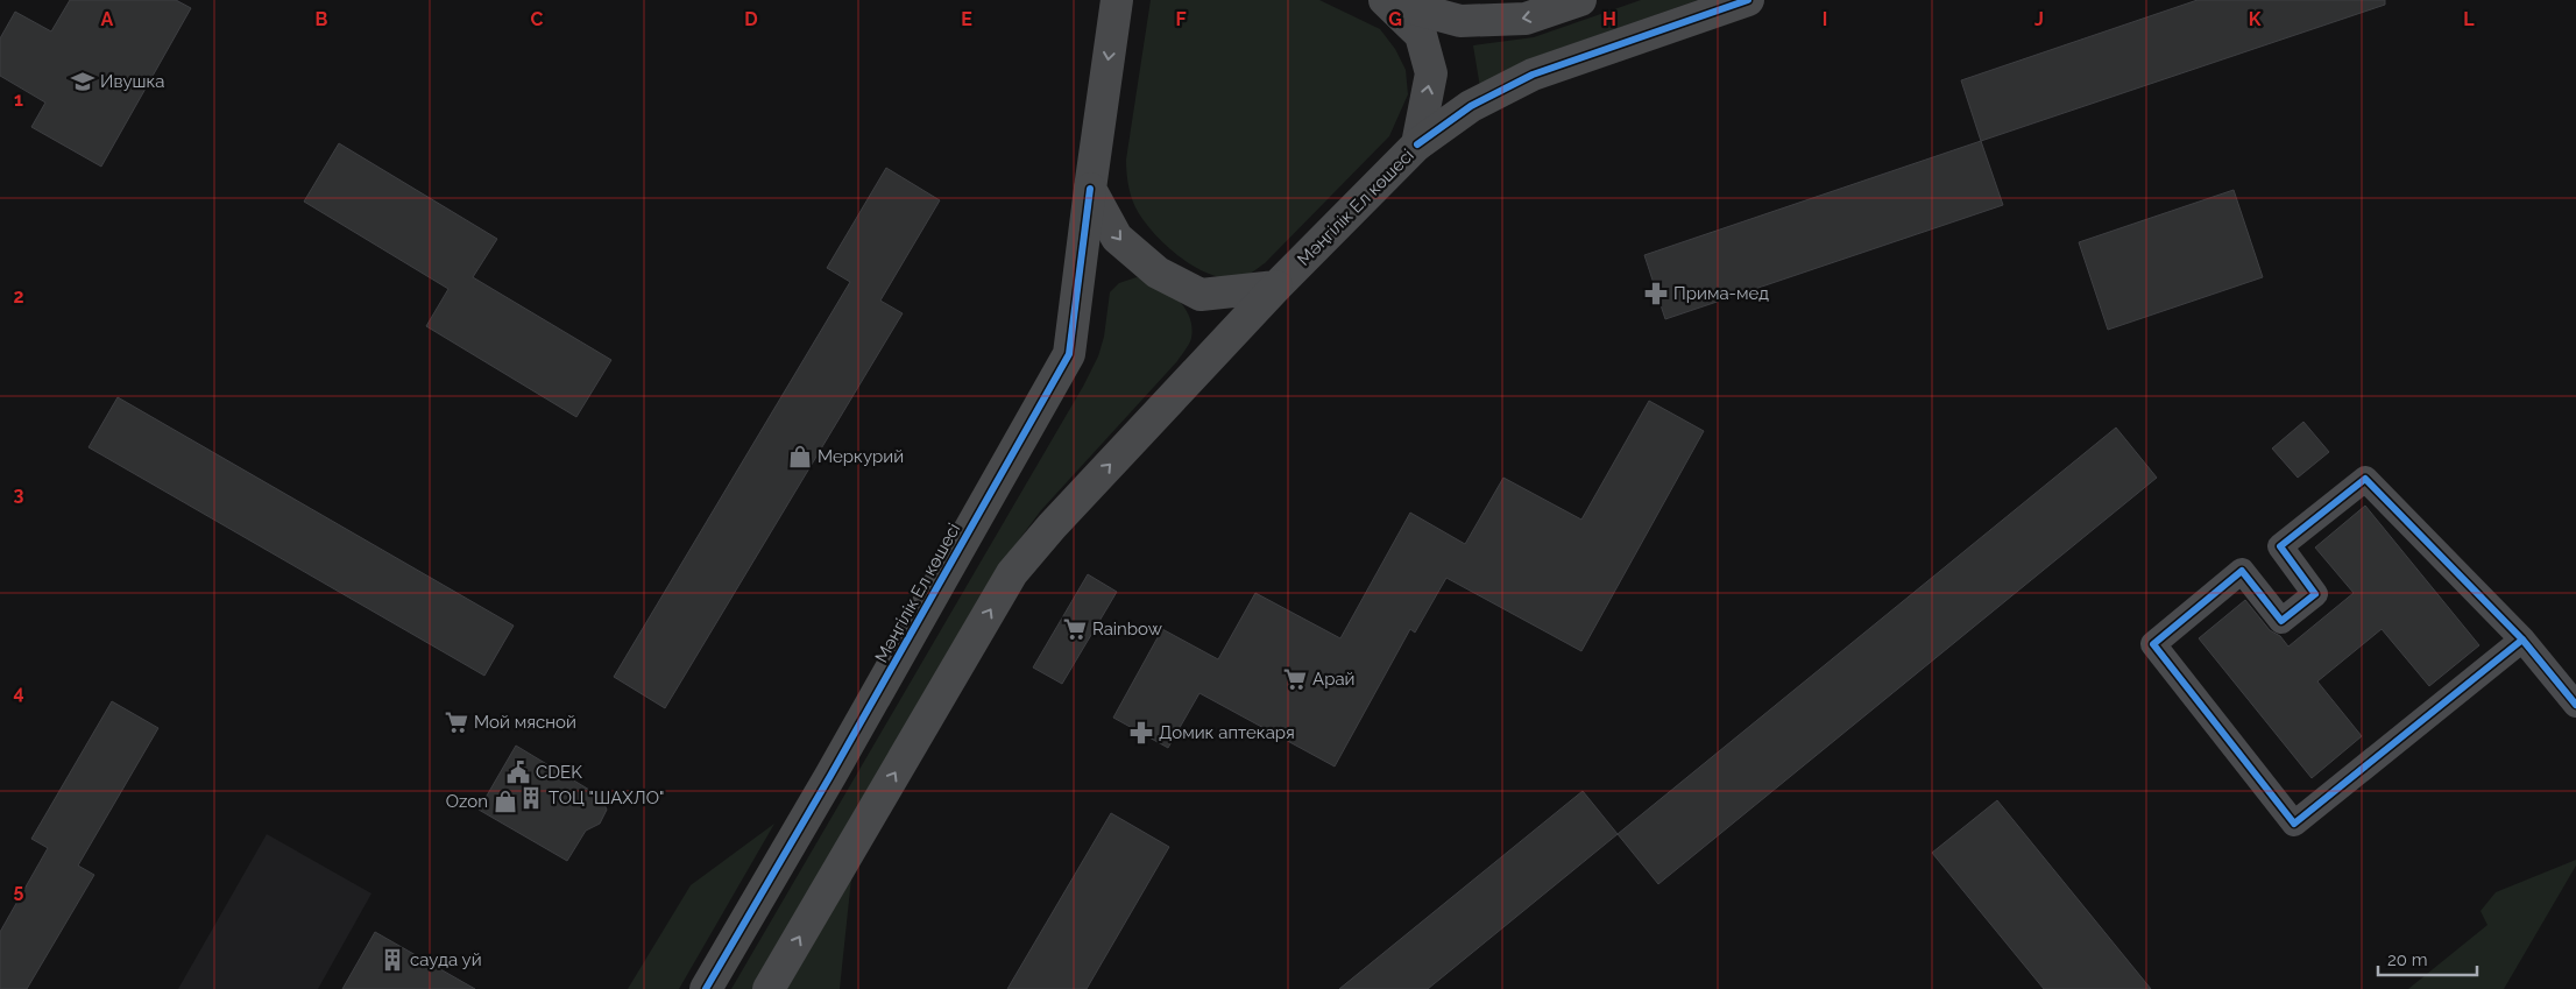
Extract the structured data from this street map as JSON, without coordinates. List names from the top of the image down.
{
  "streets": {
    "street": ["Мәңгілік Ел көшесі"]
  },
  "places": {
    "school or university": ["Ивушка"],
    "pharmacy": ["Прима-мед", "Домик аптекаря"],
    "shop": ["Меркурий", "Ozon"],
    "supermarket": ["Rainbow", "Арай", "Мой мясной"],
    "public building": ["CDEK"],
    "building": ["ТОЦ \"ШАХЛО\"", "сауда уй"]
  },
  "scale_bar": "20 m",
  "grid": {
    "columns": [
      "A",
      "B",
      "C",
      "D",
      "E",
      "F",
      "G",
      "H",
      "I",
      "J",
      "K",
      "L"
    ],
    "rows": [
      "1",
      "2",
      "3",
      "4",
      "5"
    ]
  }
}
